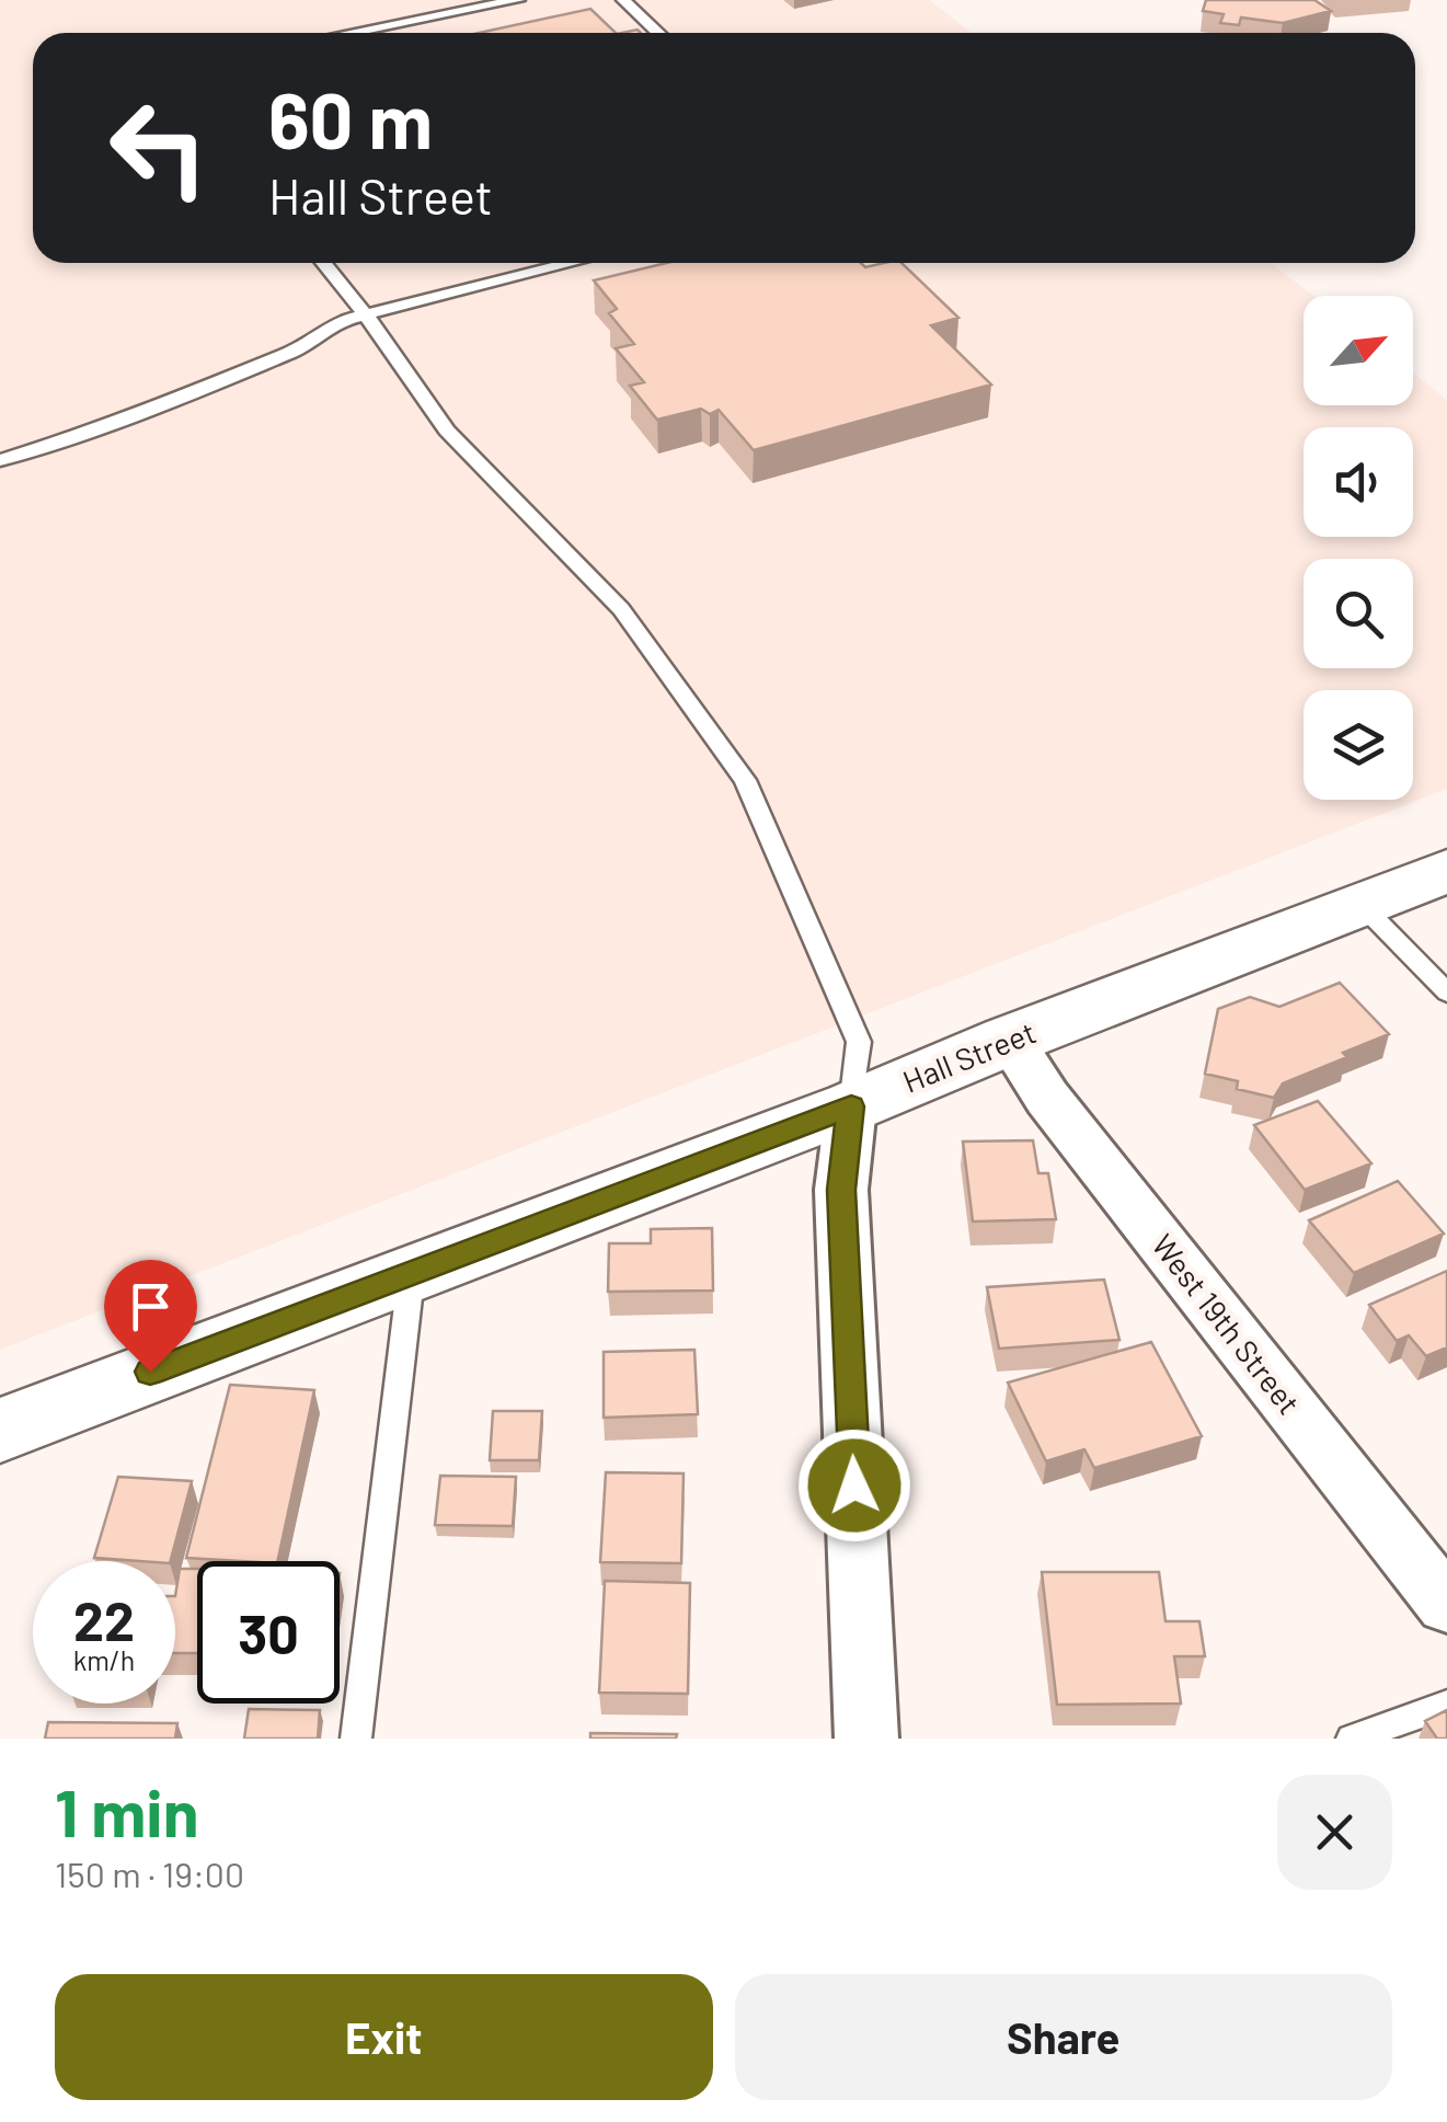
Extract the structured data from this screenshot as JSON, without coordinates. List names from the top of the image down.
{
  "streets": {
    "street": ["Hall Street", "West 19th Street"]
  },
  "crossings": [
    ["Hall Street", "West 19th Street"]
  ],
  "north": "top right",
  "page": {
    "turn": ["60 m", "Hall Street"],
    "speed": "22 km/h",
    "limit": "30",
    "heading": ["1 min", "150 m · 19:00"],
    "buttons": ["Exit", "Share"]
  }
}
